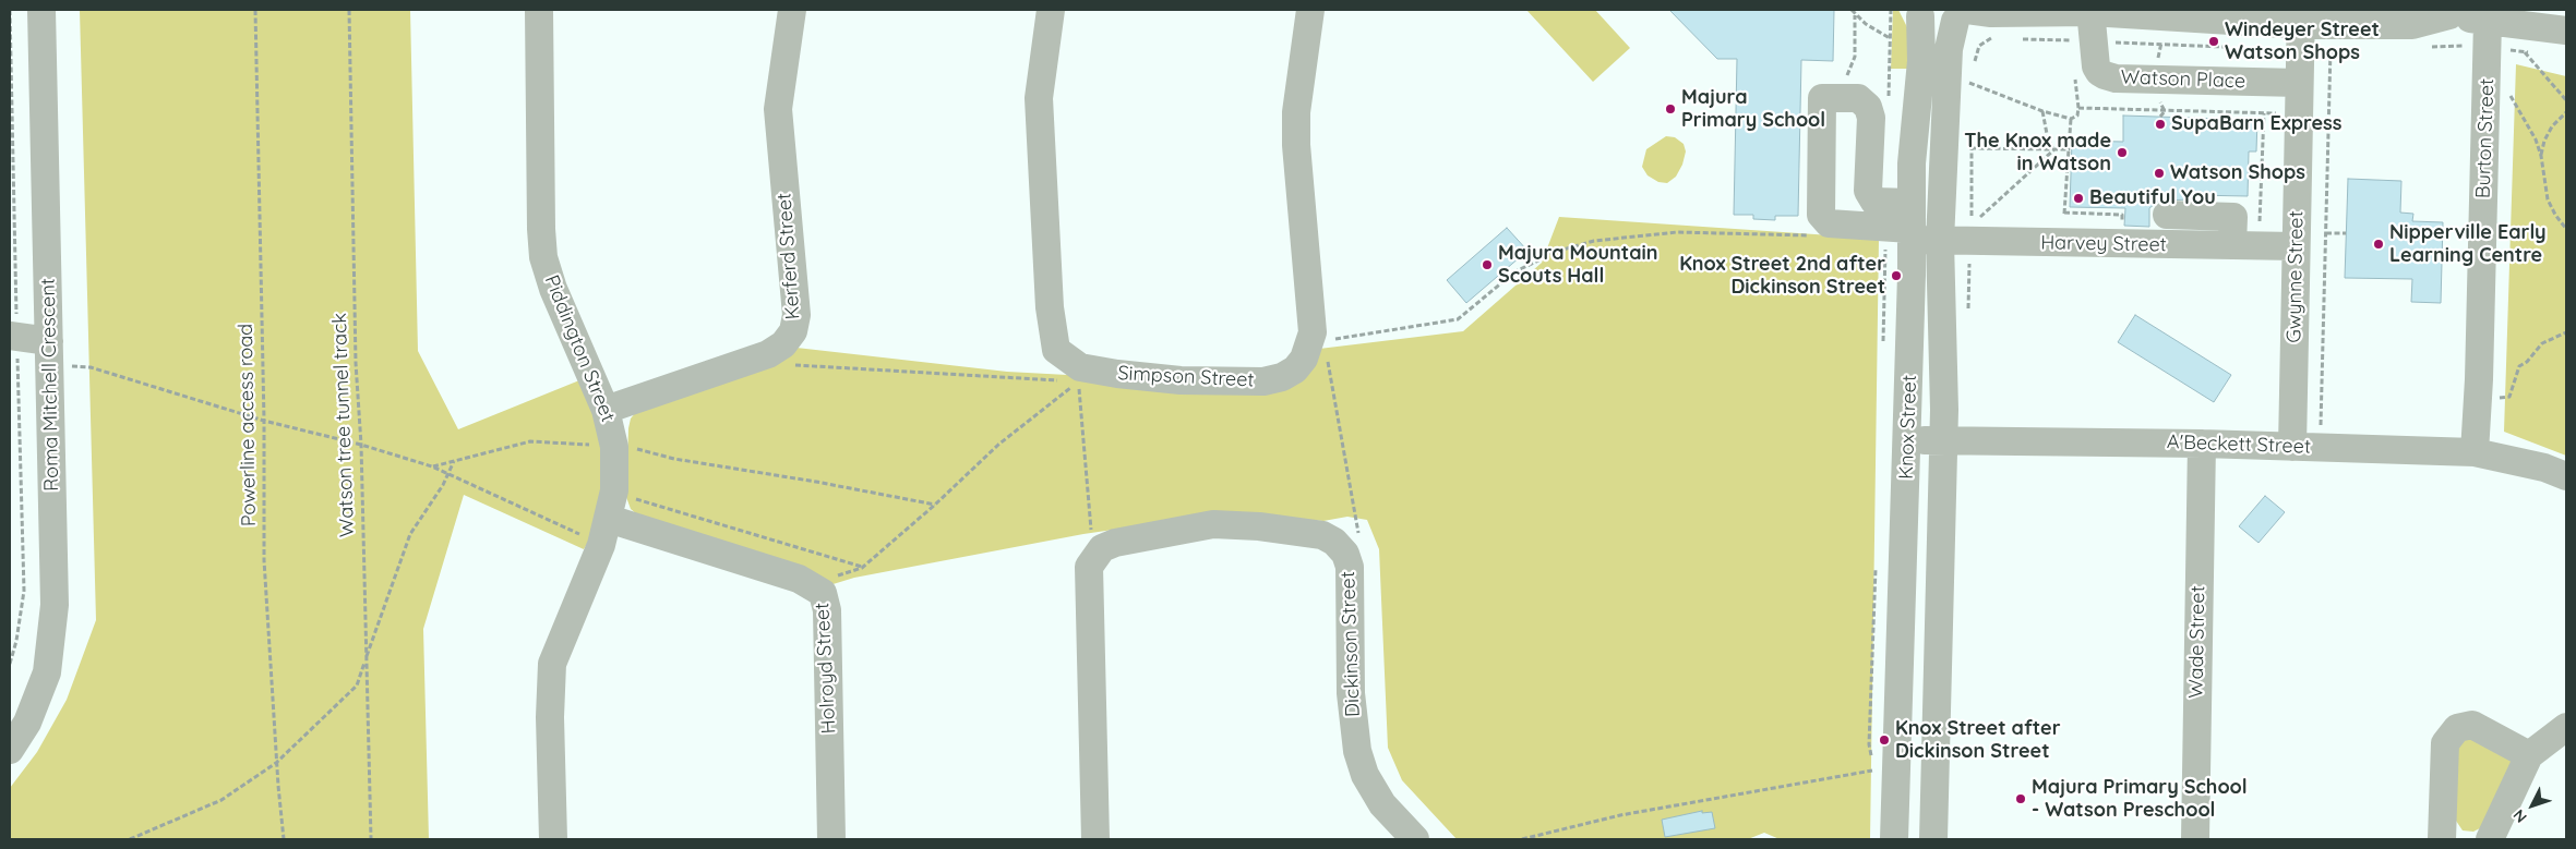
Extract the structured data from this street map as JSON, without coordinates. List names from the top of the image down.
{
  "streets": {
    "street": [
      "Watson Place",
      "Burton Street",
      "Harvey Street",
      "Kerferd Street",
      "Gwynne Street",
      "Piddington Street",
      "Simpson Street",
      "Roma Mitchell Crescent",
      "Knox Street",
      "A'Beckett Street",
      "Wade Street",
      "Dickinson Street",
      "Holroyd Street"
    ],
    "path": ["Powerline access road", "Watson tree tunnel track"]
  },
  "crossings": [
    ["Watson Place", "Gwynne Street"],
    ["Burton Street", "A'Beckett Street"],
    ["Harvey Street", "Gwynne Street"],
    ["Harvey Street", "Knox Street"],
    ["Kerferd Street", "Piddington Street"],
    ["Gwynne Street", "A'Beckett Street"],
    ["Piddington Street", "Holroyd Street"],
    ["Knox Street", "A'Beckett Street"],
    ["A'Beckett Street", "Wade Street"]
  ],
  "places": [
    "Windeyer Street Watson Shops",
    "Majura Primary School",
    "SupaBarn Express",
    "The Knox made in Watson",
    "Watson Shops",
    "Beautiful You",
    "Nipperville Early Learning Centre",
    "Majura Mountain Scouts Hall",
    "Knox Street 2nd after Dickinson Street",
    "Knox Street after Dickinson Street",
    "Majura Primary School - Watson Preschool"
  ],
  "north": "bottom left"
}
